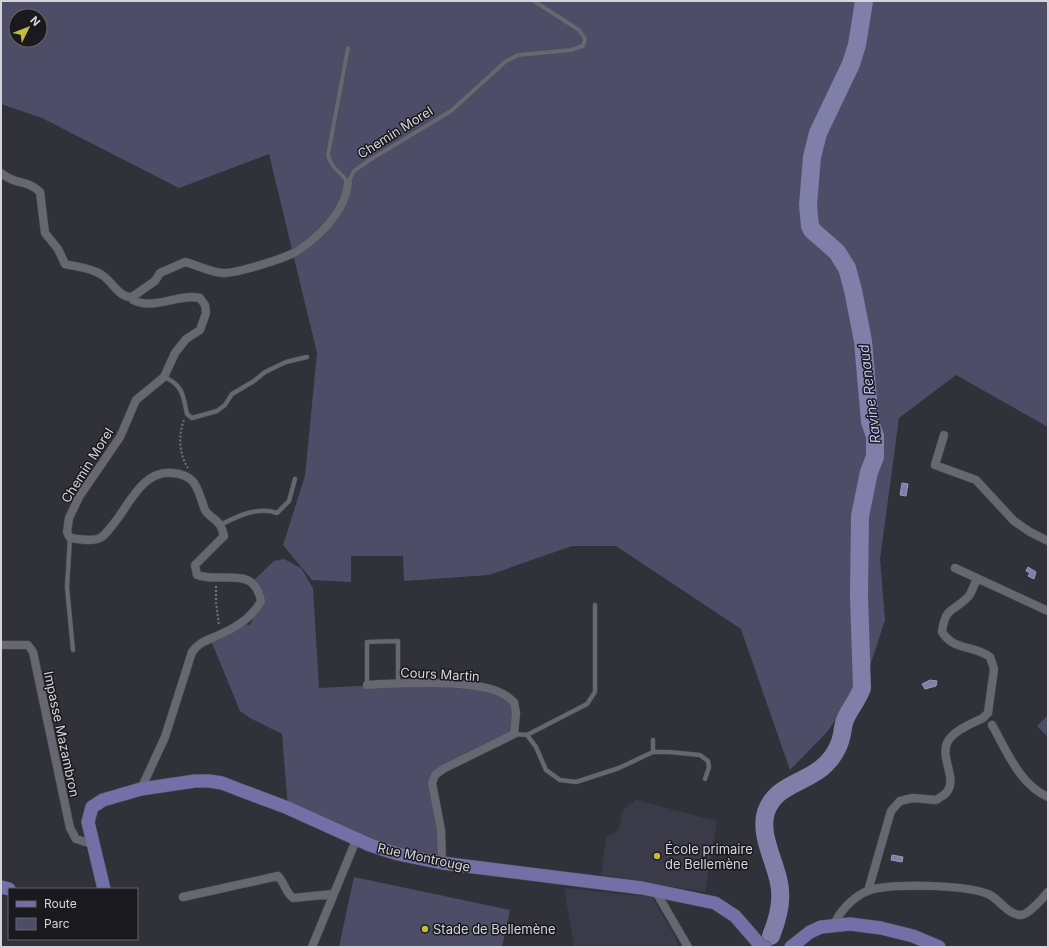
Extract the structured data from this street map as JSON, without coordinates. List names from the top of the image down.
{
  "streets": {
    "main road": ["Rue Montrouge"],
    "street": ["Chemin Morel", "Cours Martin", "Impasse Mazambron"]
  },
  "crossings": [
    ["Impasse Mazambron", "Rue Montrouge"]
  ],
  "water": ["Ravine Renaud"],
  "places": ["École primaire de Bellemène", "Stade de Bellemène"],
  "legend": ["Route", "Parc"],
  "north": "top right"
}
